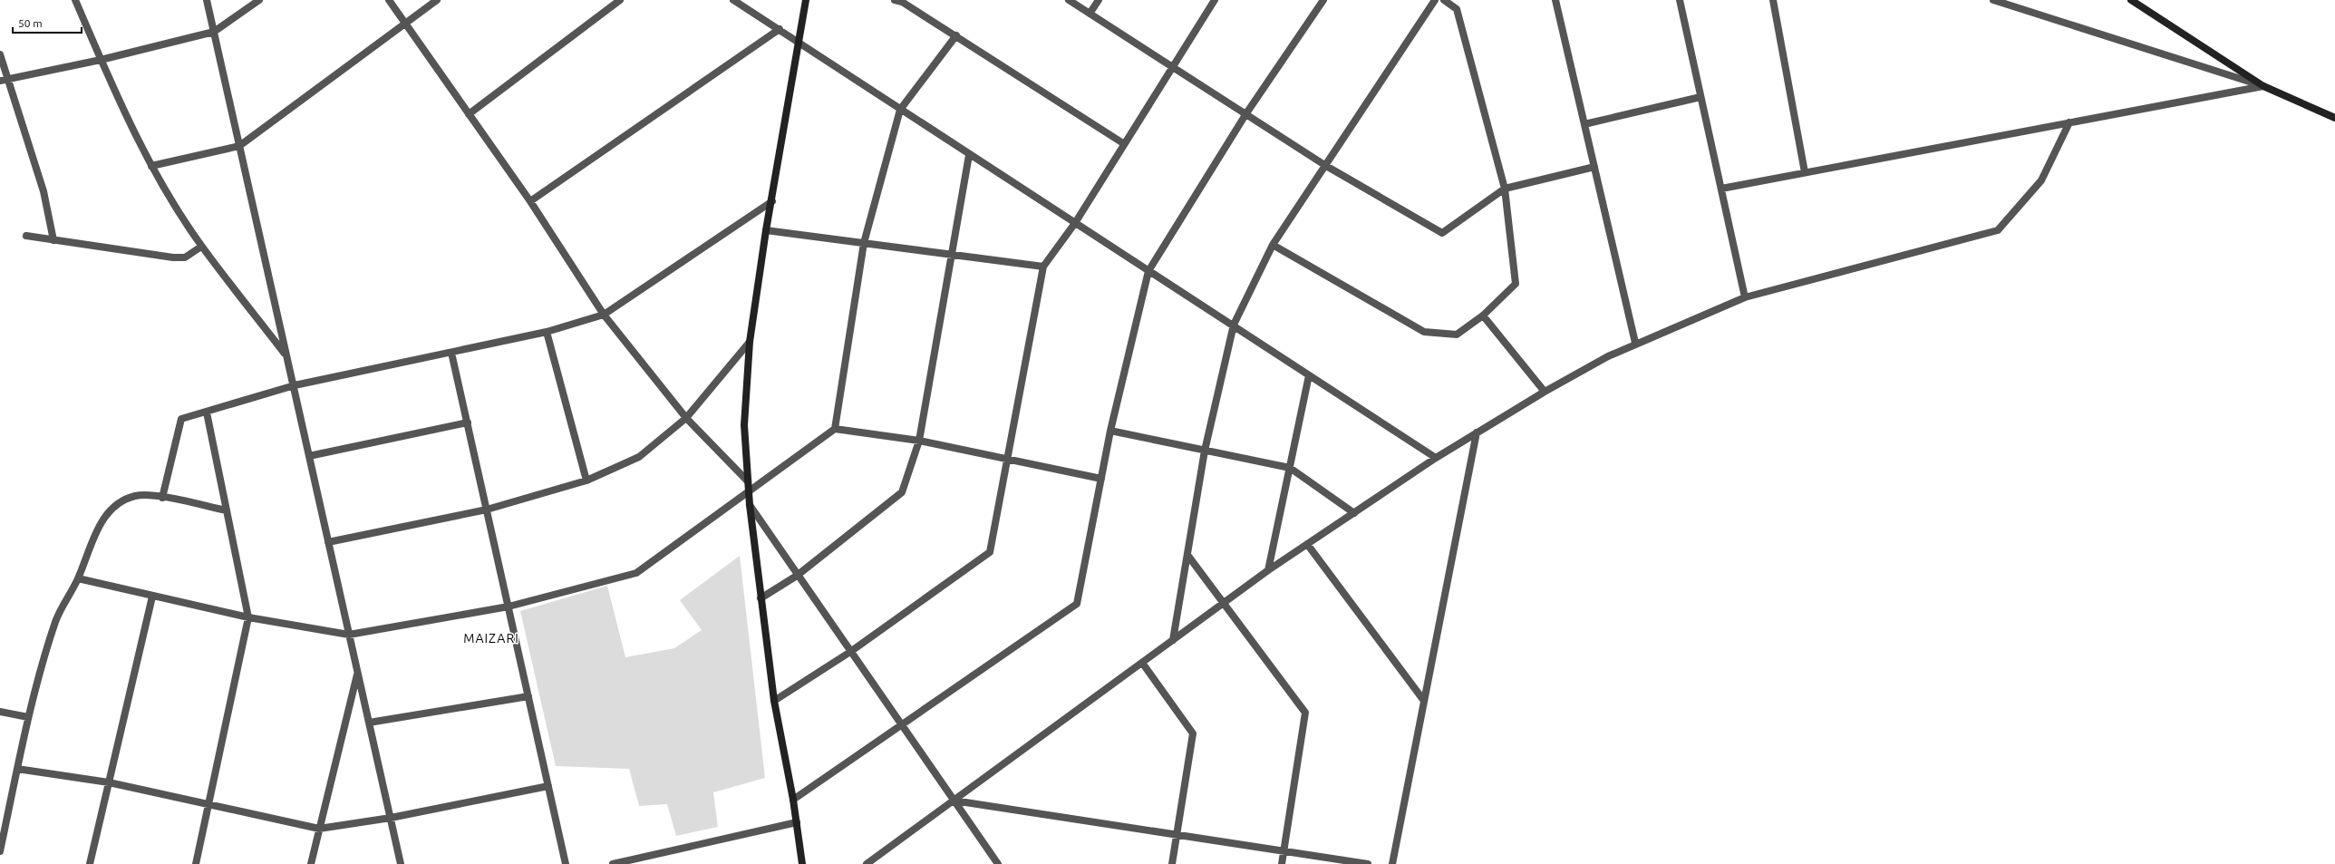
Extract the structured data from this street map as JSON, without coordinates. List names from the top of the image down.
{
  "districts": ["MAIZARI"],
  "scale_bar": "50 m"
}
